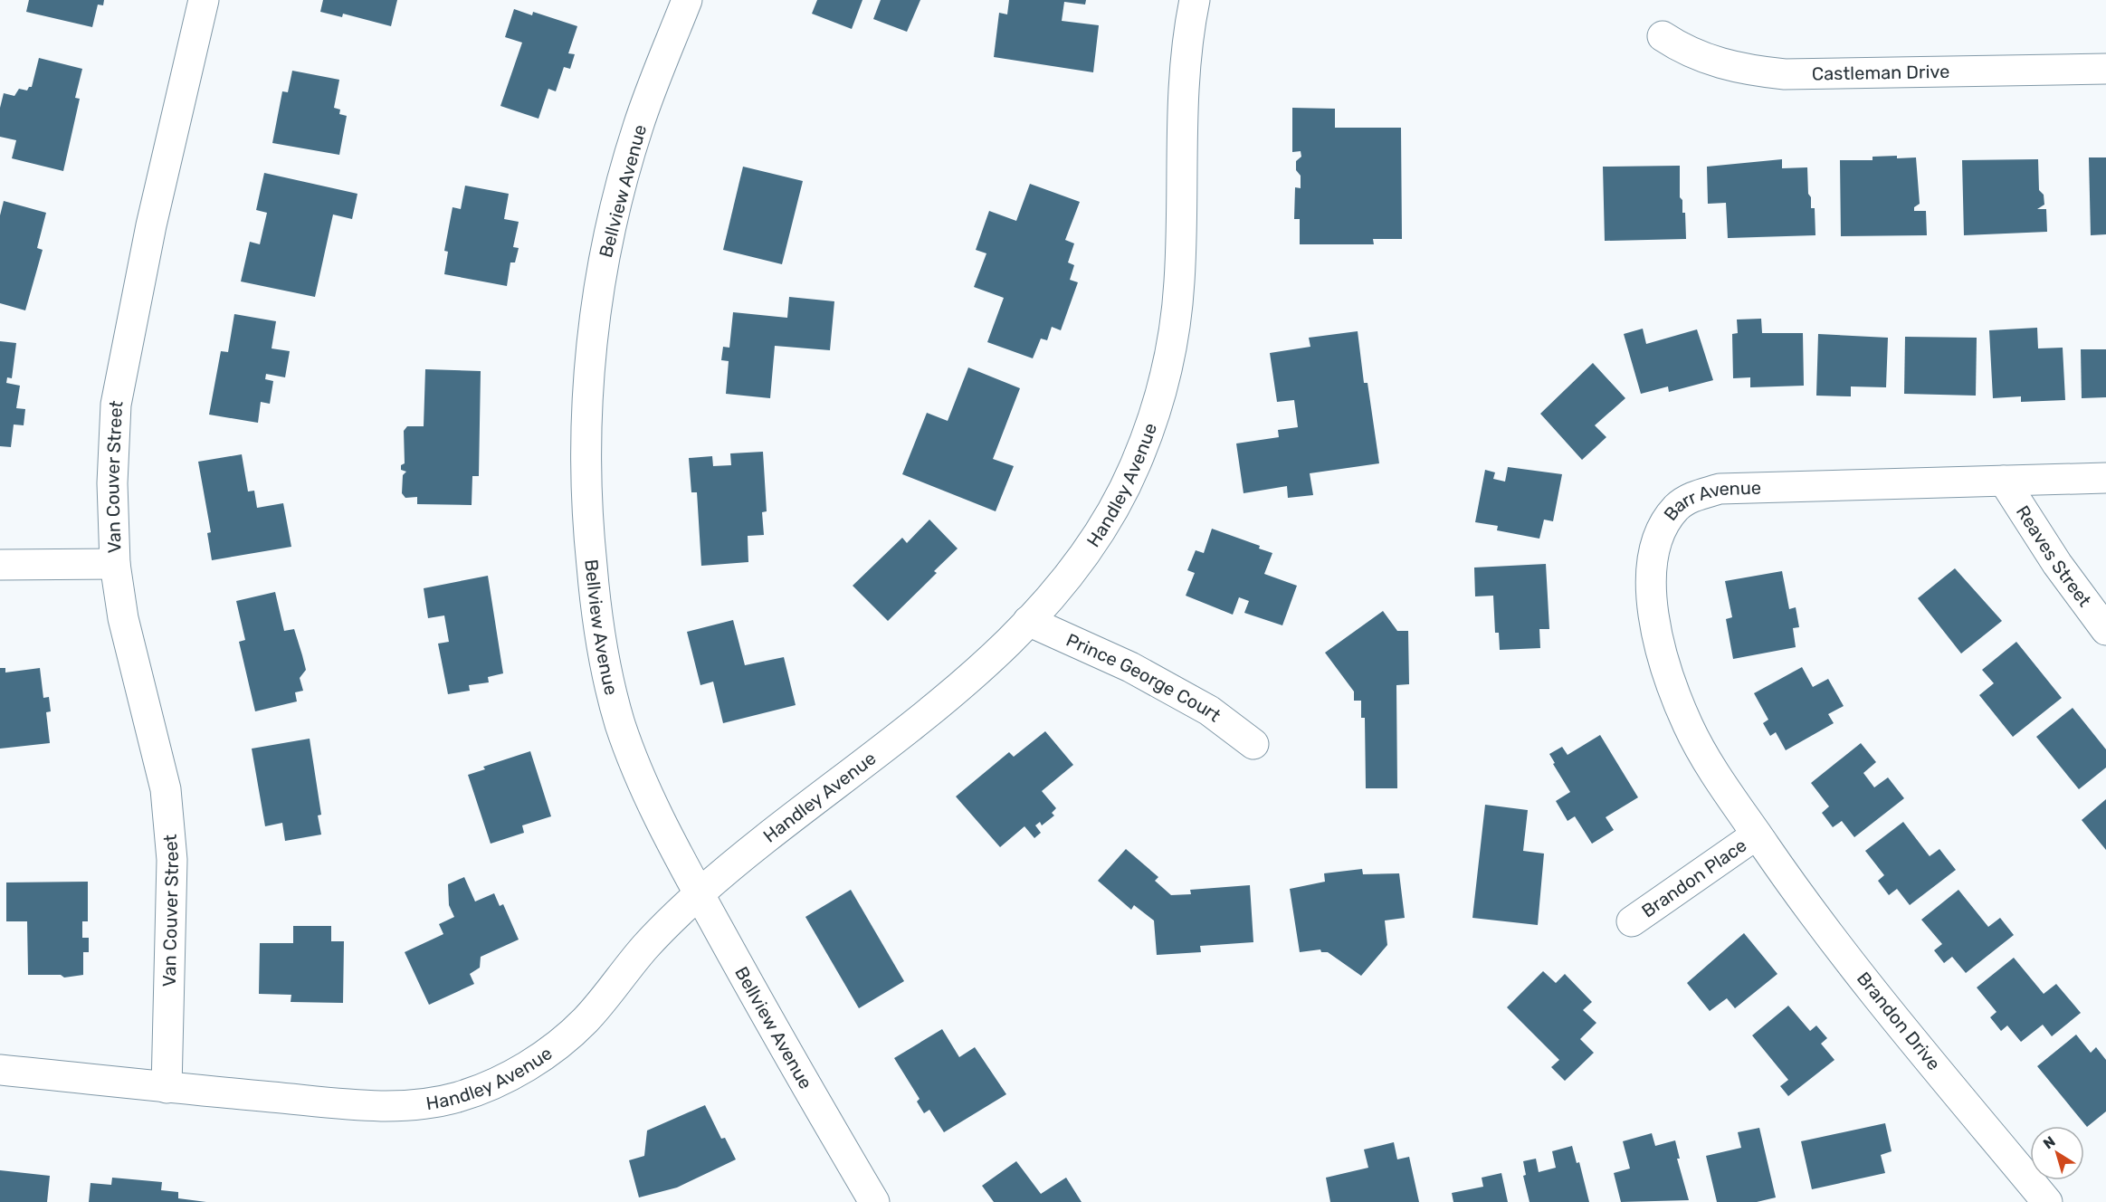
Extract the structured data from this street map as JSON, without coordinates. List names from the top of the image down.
{
  "streets": {
    "street": [
      "Castleman Drive",
      "Bellview Avenue",
      "Van Couver Street",
      "Handley Avenue",
      "Barr Avenue",
      "Reaves Street",
      "Prince George Court",
      "Brandon Place",
      "Brandon Drive"
    ]
  },
  "crossings": [
    ["Bellview Avenue", "Handley Avenue"],
    ["Van Couver Street", "Handley Avenue"],
    ["Handley Avenue", "Prince George Court"],
    ["Barr Avenue", "Reaves Street"],
    ["Barr Avenue", "Brandon Place"],
    ["Barr Avenue", "Brandon Drive"],
    ["Brandon Place", "Brandon Drive"]
  ],
  "north": "top left"
}
